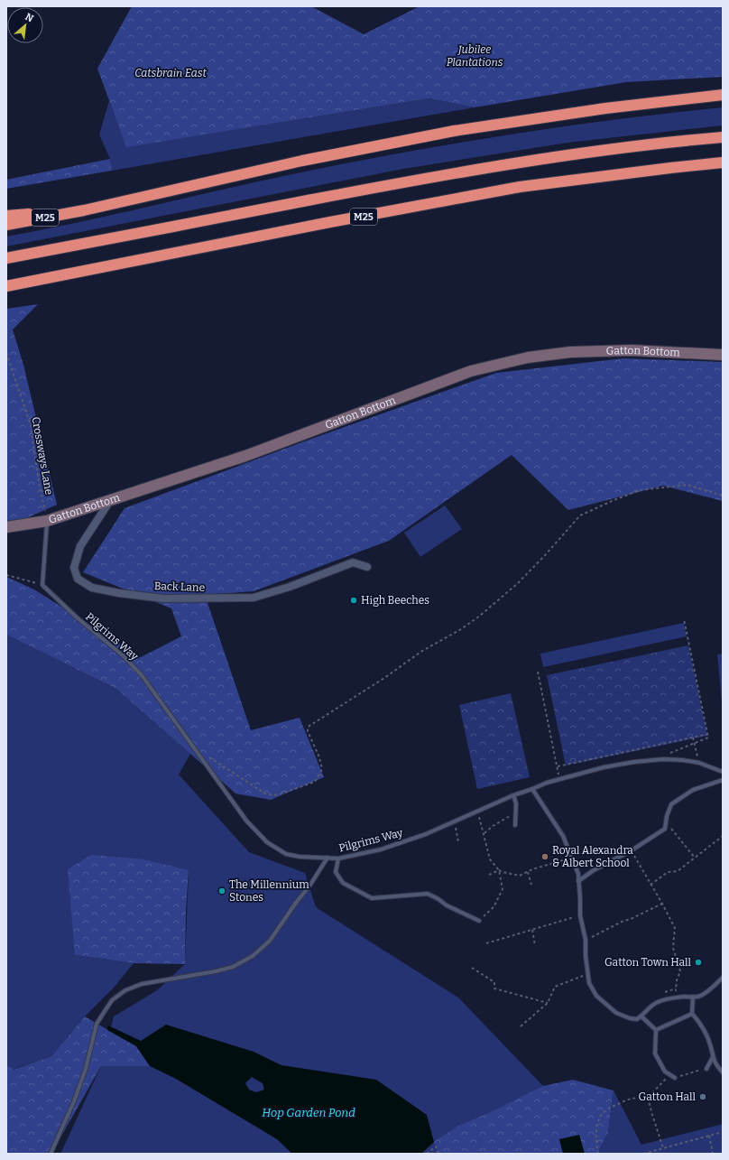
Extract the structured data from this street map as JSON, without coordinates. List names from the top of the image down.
{
  "streets": {
    "highway": ["M25"],
    "street": ["Gatton Bottom", "Back Lane"],
    "lane": ["Pilgrims Way"],
    "path": ["Crossways Lane"]
  },
  "crossings": [
    ["Gatton Bottom", "Crossways Lane"],
    ["Gatton Bottom", "Back Lane"]
  ],
  "water": ["Hop Garden Pond"],
  "parks": ["Jubilee Plantations", "Catsbrain East"],
  "places": [
    "High Beeches",
    "Royal Alexandra & Albert School",
    "The Millennium Stones",
    "Gatton Town Hall",
    "Gatton Hall"
  ],
  "north": "top right"
}
